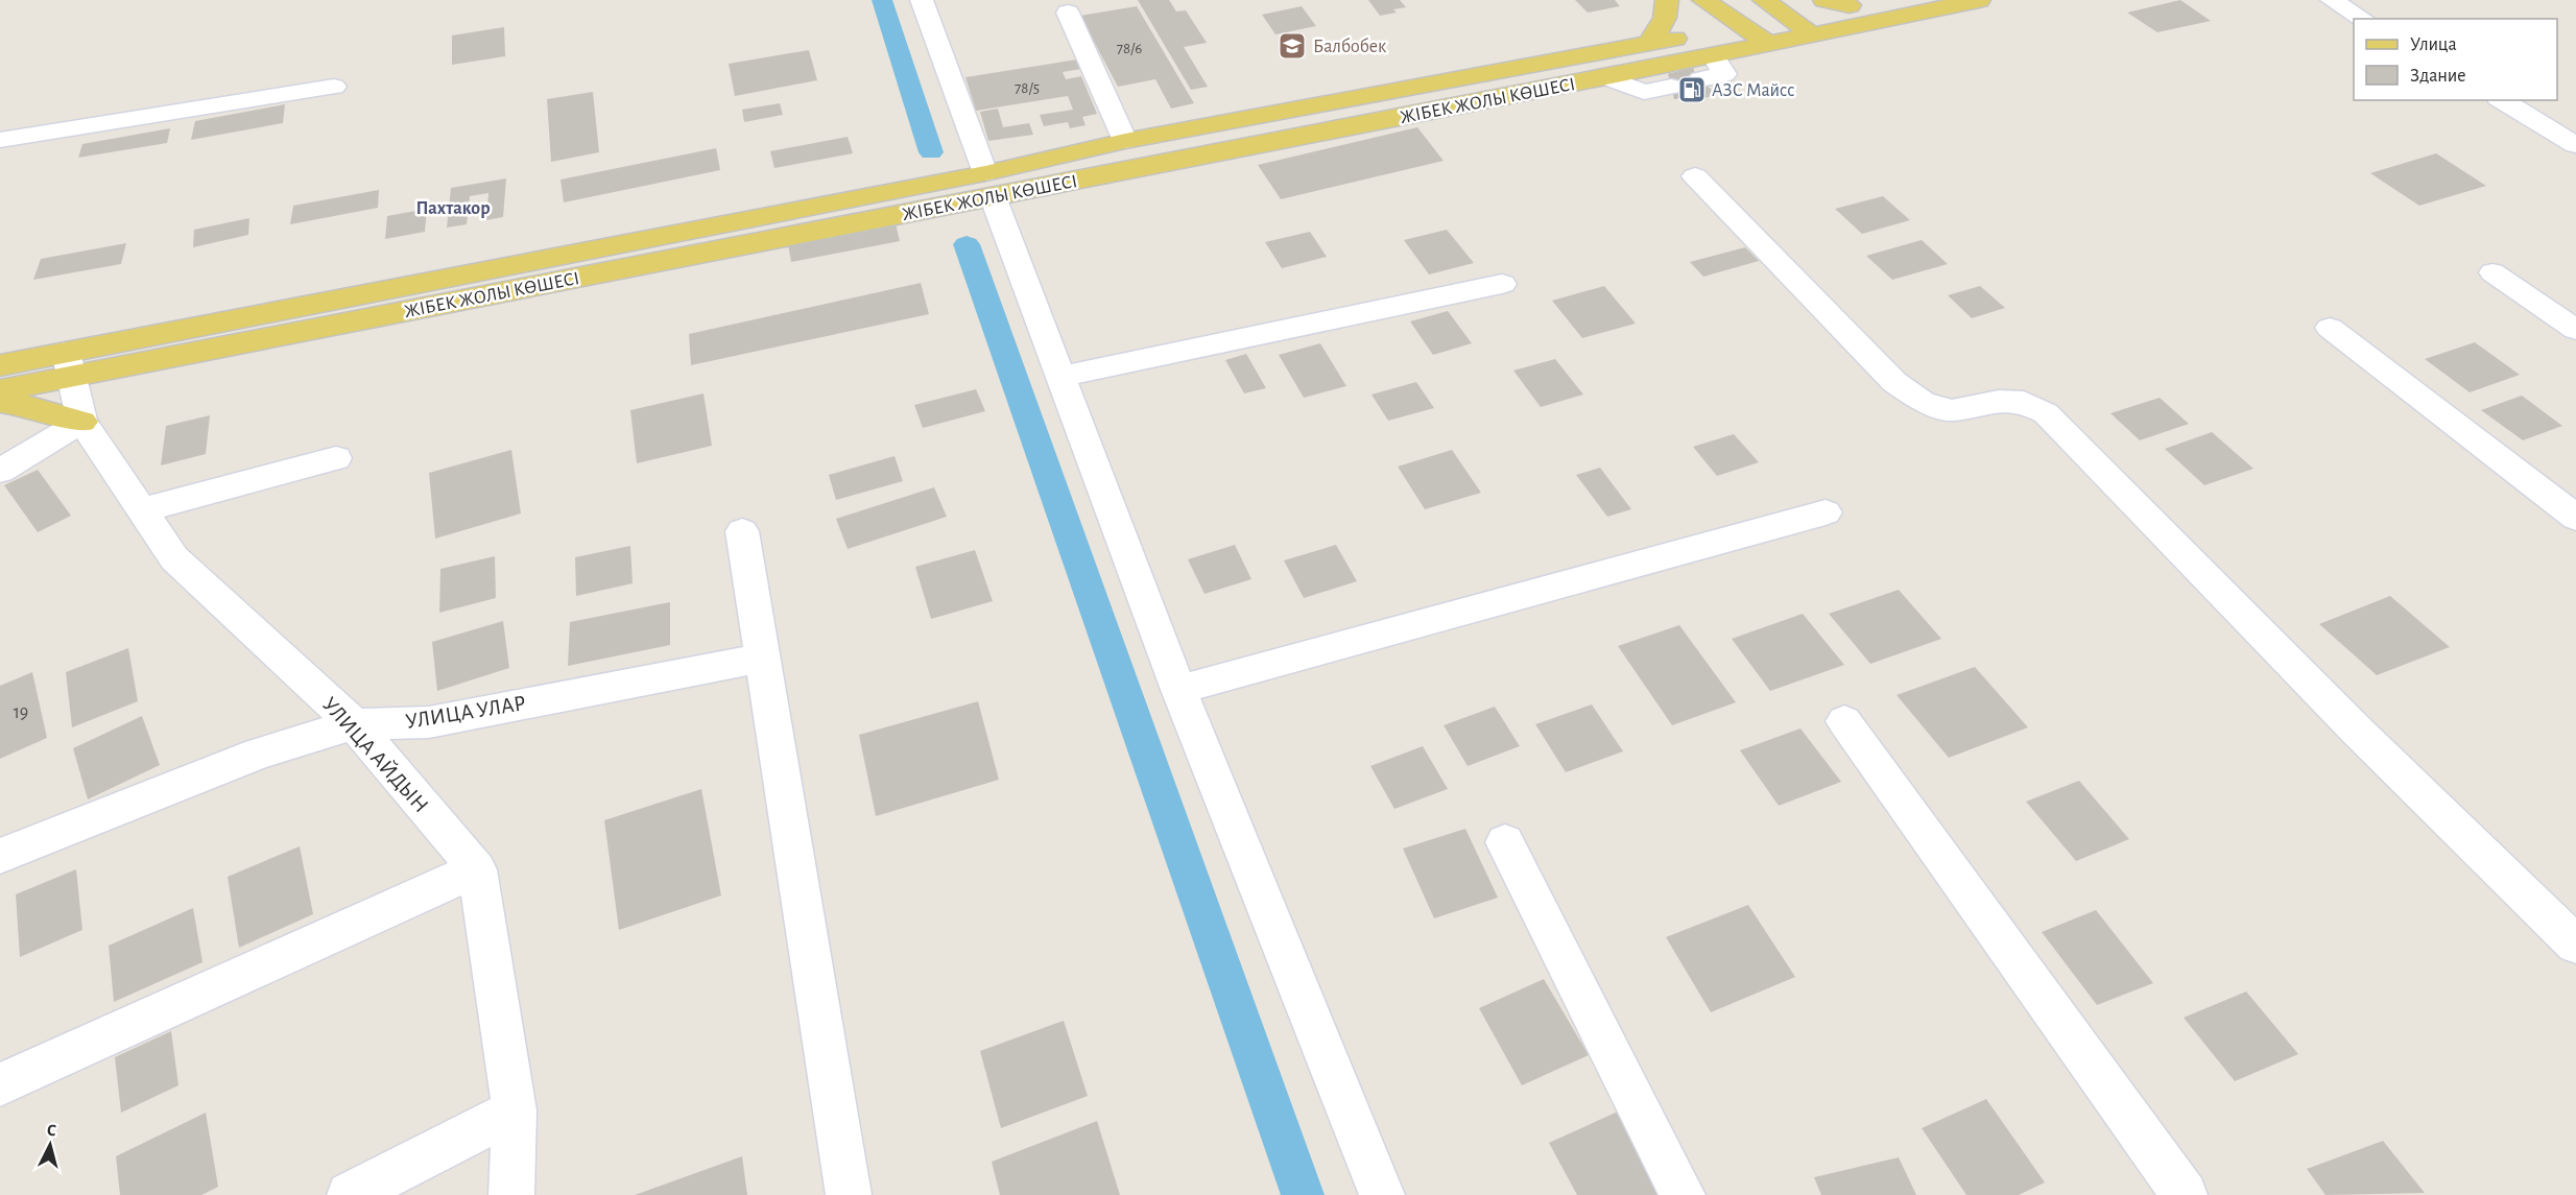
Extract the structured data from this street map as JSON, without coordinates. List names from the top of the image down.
{
  "streets": {
    "main road": ["ЖІБЕК ЖОЛЫ КӨШЕСІ"],
    "street": ["УЛИЦА УЛАР", "УЛИЦА АЙДЫН"]
  },
  "crossings": [
    ["ЖІБЕК ЖОЛЫ КӨШЕСІ", "УЛИЦА АЙДЫН"],
    ["УЛИЦА УЛАР", "УЛИЦА АЙДЫН"]
  ],
  "districts": ["Пахтакор"],
  "places": {
    "school or university": ["Балбобек"],
    "fuel station": ["АЗС Майсс"]
  },
  "house_numbers": ["78/6", "78/5", "19"],
  "legend": ["Улица", "Здание"],
  "north": "top"
}
